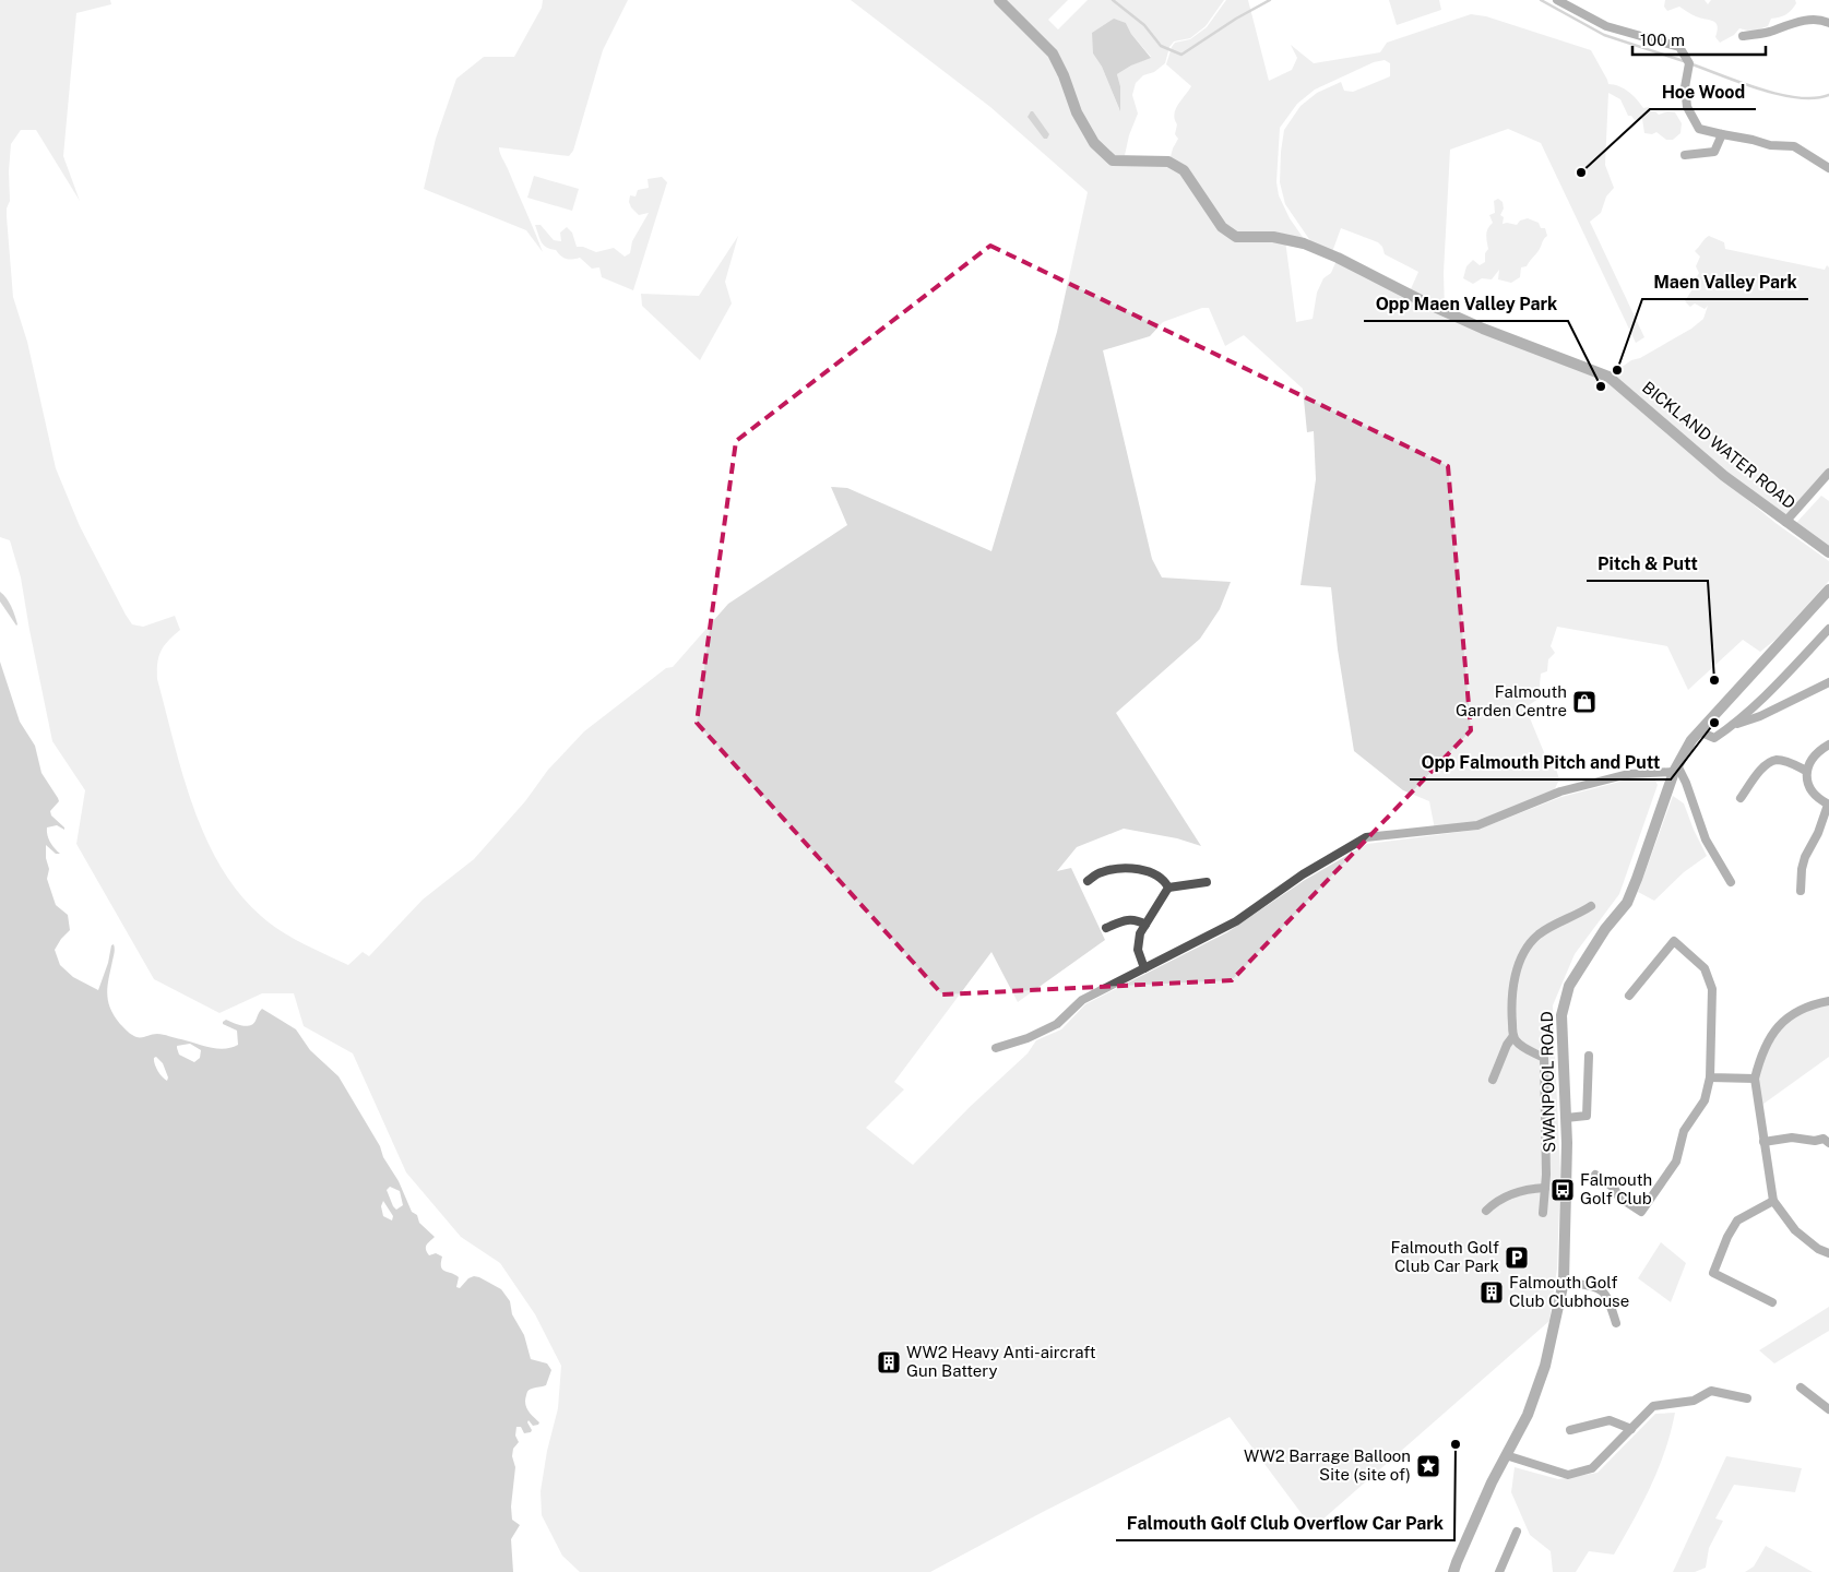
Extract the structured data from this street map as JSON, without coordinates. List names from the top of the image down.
{
  "streets": {
    "street": ["BICKLAND WATER ROAD", "SWANPOOL ROAD"]
  },
  "places": {
    "other": [
      "Hoe Wood",
      "Maen Valley Park",
      "Opp Maen Valley Park",
      "Pitch & Putt",
      "Opp Falmouth Pitch and Putt",
      "Falmouth Golf Club Overflow Car Park"
    ],
    "shop": ["Falmouth Garden Centre"],
    "bus stop": ["Falmouth Golf Club"],
    "parking": ["Falmouth Golf Club Car Park"],
    "building": ["Falmouth Golf Club Clubhouse", "WW2 Heavy Anti-aircraft Gun Battery"],
    "place": ["WW2 Barrage Balloon Site (site of)"]
  },
  "scale_bar": "100 m"
}
